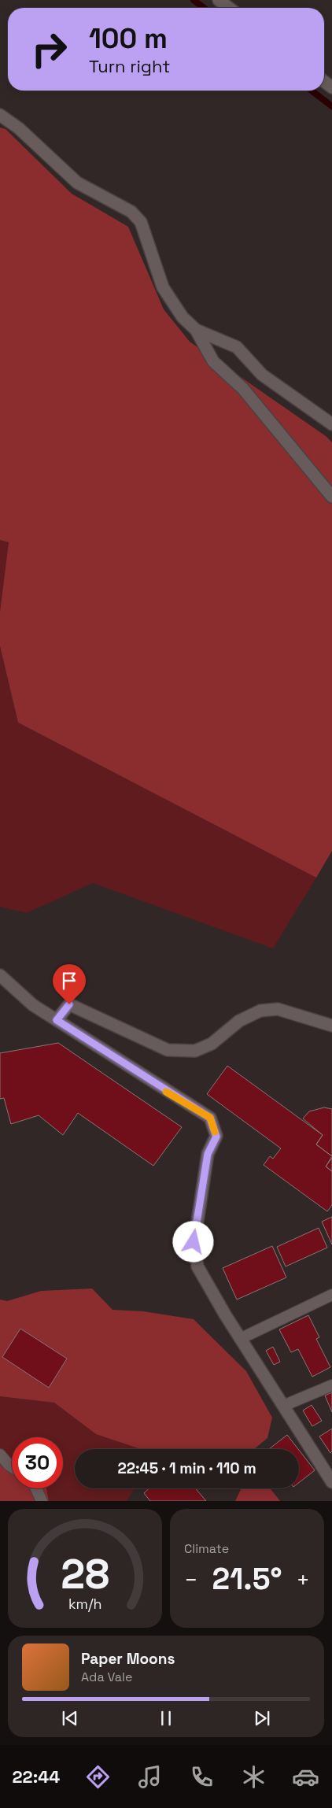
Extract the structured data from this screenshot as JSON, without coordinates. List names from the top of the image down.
{
  "page": {
    "turn": ["100 m", "Turn right"],
    "limit": "30",
    "trip": "22:45 · 1 min · 110 m",
    "tile": "Climate",
    "heat": ["−", "21.5°", "+"],
    "song": ["Paper Moons", "Ada Vale"],
    "tabs": "22:44",
    "gauge": ["28", "km/h"]
  }
}
